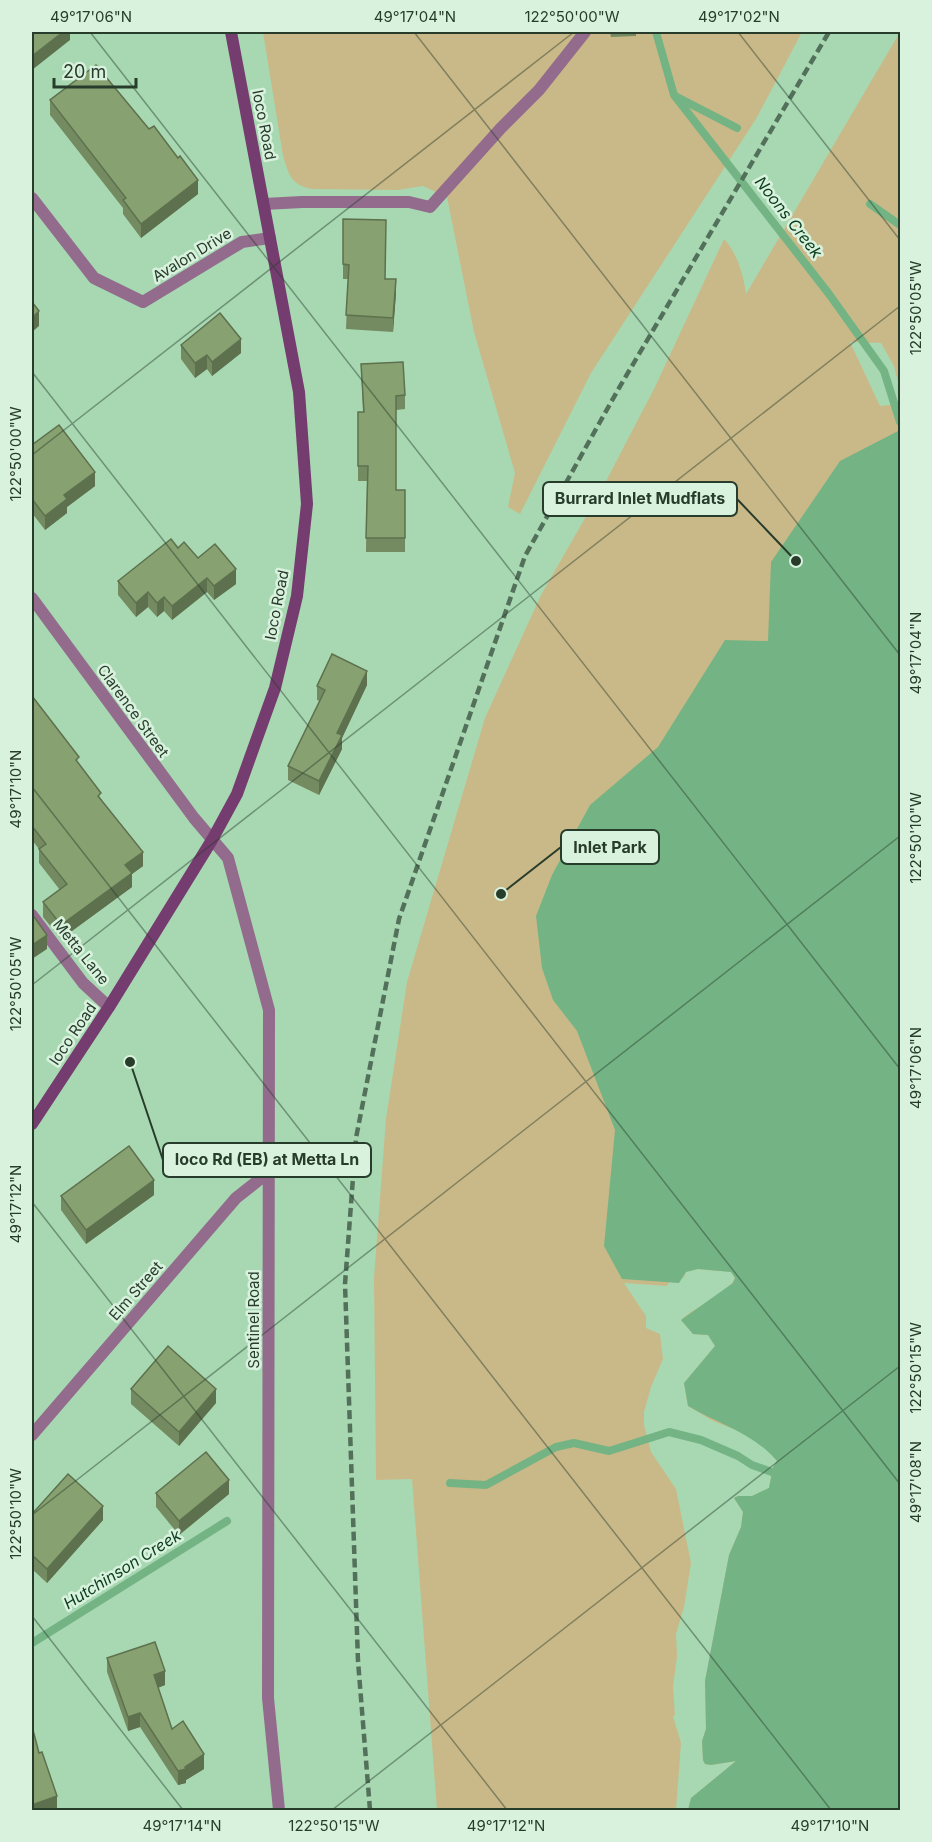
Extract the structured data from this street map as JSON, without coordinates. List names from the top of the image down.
{
  "streets": {
    "main road": ["Ioco Road"],
    "street": [
      "Avalon Drive",
      "Clarence Street",
      "Metta Lane",
      "Elm Street",
      "Sentinel Road"
    ]
  },
  "crossings": [
    ["Ioco Road", "Avalon Drive"],
    ["Ioco Road", "Clarence Street"],
    ["Ioco Road", "Metta Lane"],
    ["Ioco Road", "Sentinel Road"],
    ["Clarence Street", "Sentinel Road"],
    ["Elm Street", "Sentinel Road"]
  ],
  "water": ["Noons Creek", "Hutchinson Creek"],
  "places": ["Burrard Inlet Mudflats", "Inlet Park", "Ioco Rd (EB) at Metta Ln"],
  "scale_bar": "20 m",
  "coordinates": [
    "49°17'06\"N",
    "49°17'04\"N",
    "122°50'00\"W",
    "49°17'02\"N",
    "122°50'05\"W",
    "49°17'10\"N",
    "122°50'10\"W",
    "49°17'12\"N",
    "122°50'15\"W",
    "49°17'08\"N",
    "49°17'14\"N"
  ]
}
